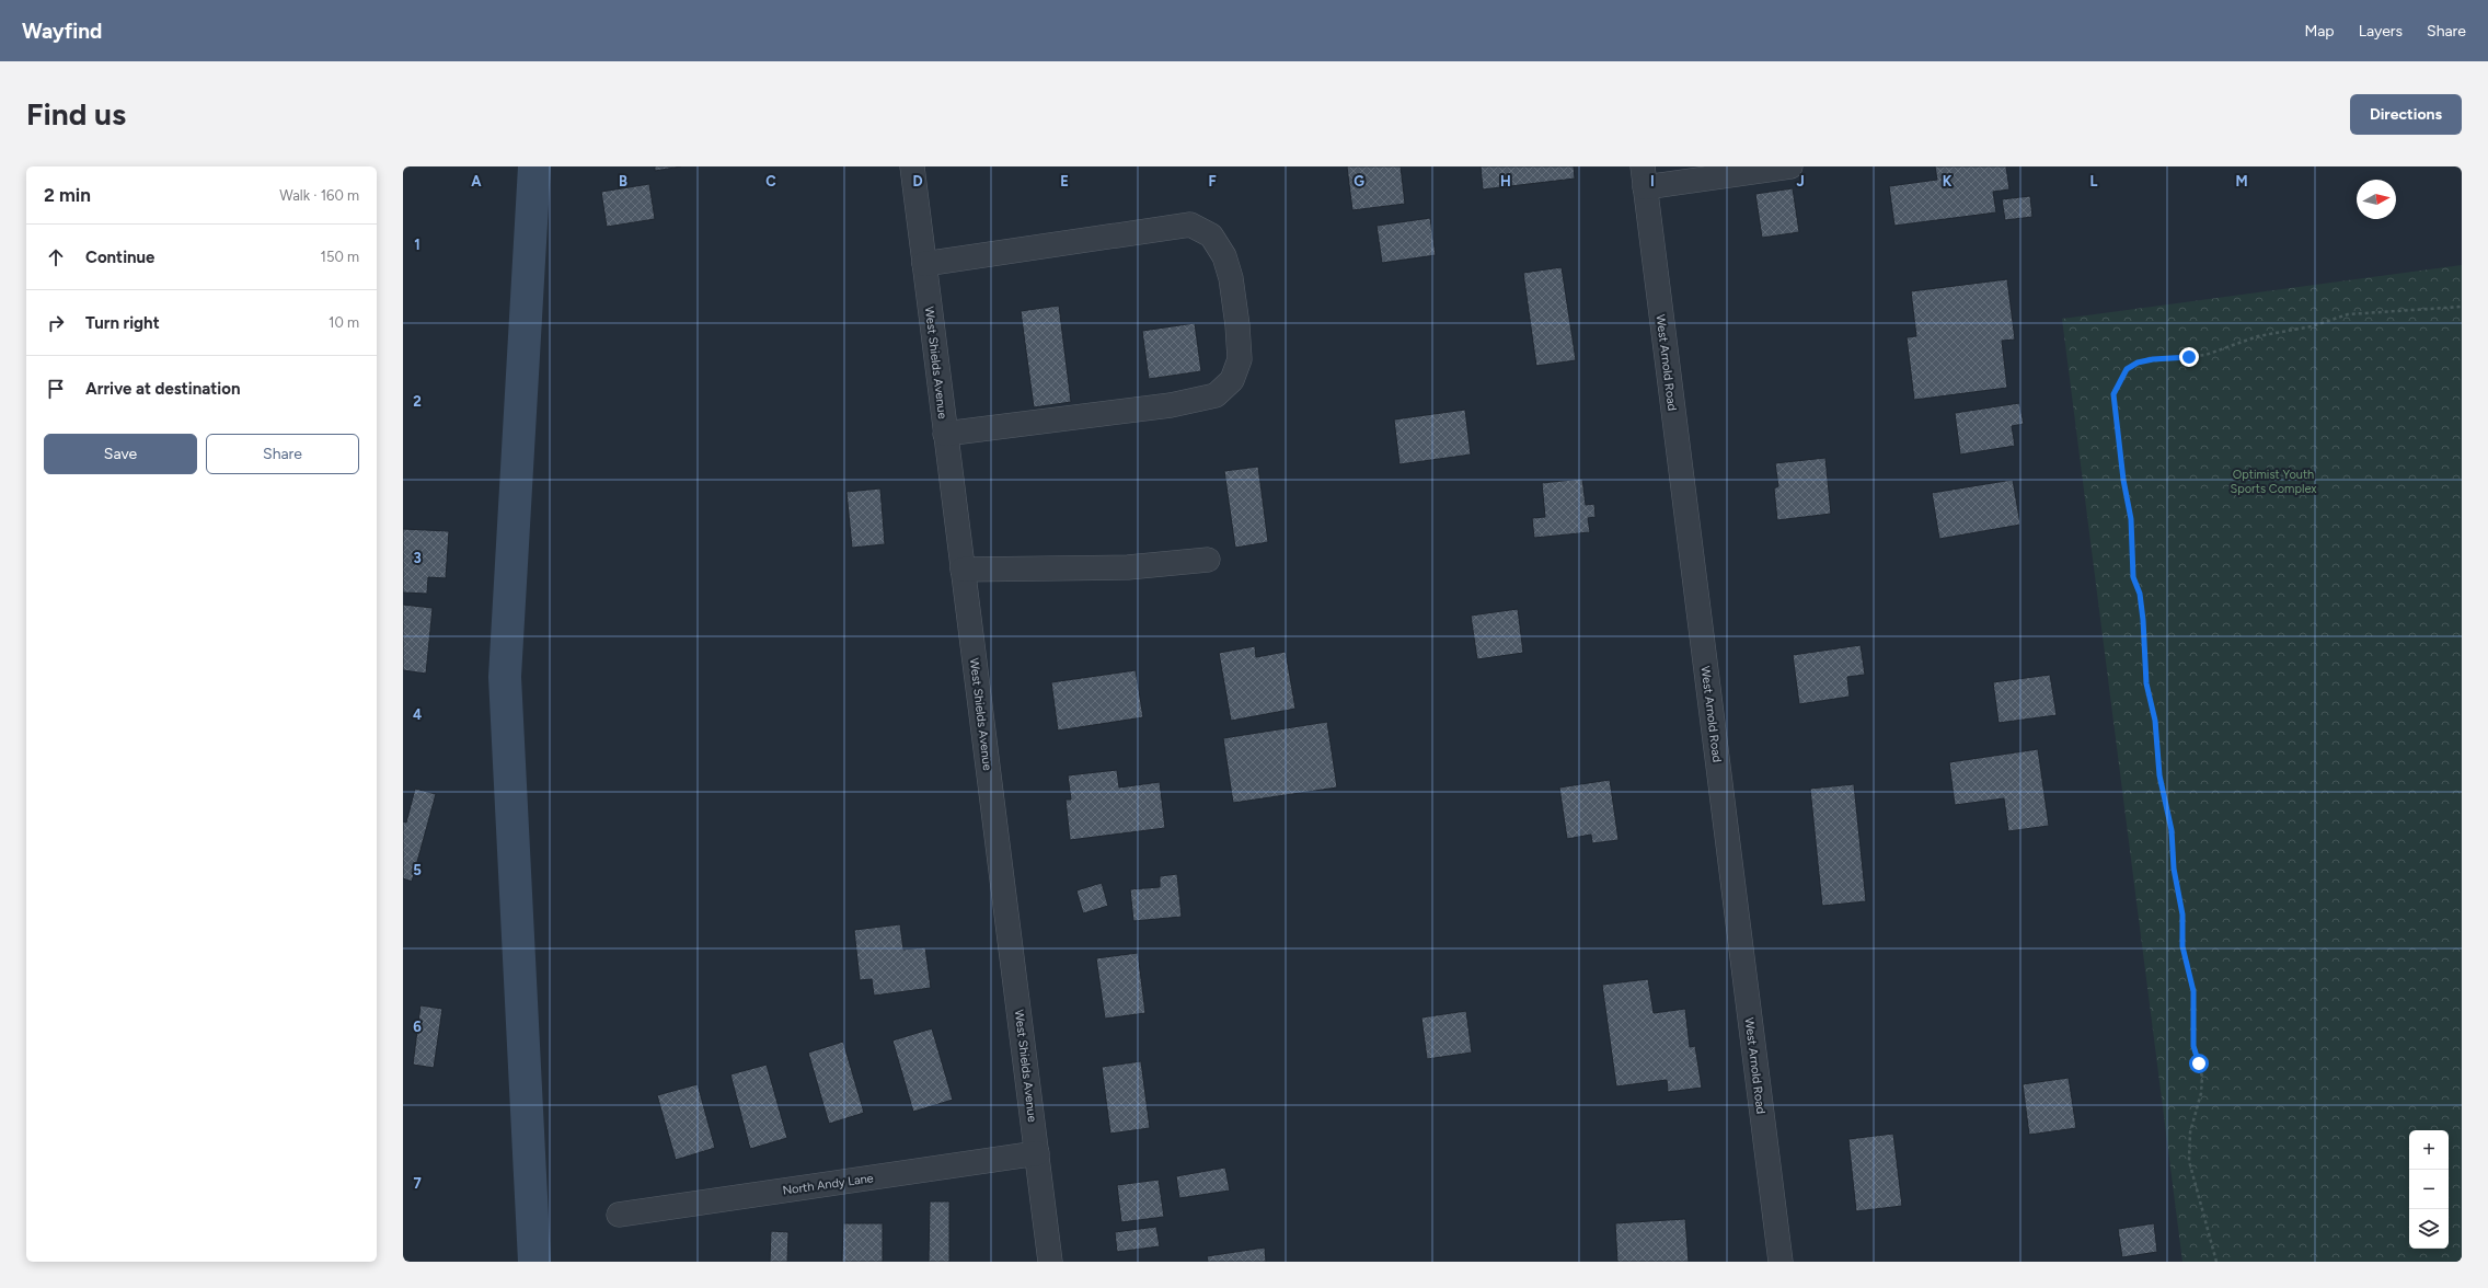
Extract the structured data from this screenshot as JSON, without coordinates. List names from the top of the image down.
{
  "streets": {
    "street": ["West Shields Avenue", "West Arnold Road", "North Andy Lane"]
  },
  "crossings": [
    ["West Shields Avenue", "North Andy Lane"]
  ],
  "parks": ["Optimist Youth Sports Complex"],
  "north": "right",
  "page": {
    "header": "Wayfind",
    "nav": ["Map", "Layers", "Share"],
    "buttons": [
      "Directions",
      ["Save", "Share"]
    ],
    "title": "Find us",
    "heading": ["2 min", "Walk · 160 m"],
    "list": [
      ["Continue", "150 m"],
      ["Turn right", "10 m"],
      "Arrive at destination"
    ],
    "map_buttons": ["+", "−"]
  },
  "grid": {
    "columns": [
      "A",
      "B",
      "C",
      "D",
      "E",
      "F",
      "G",
      "H",
      "I",
      "J",
      "K",
      "L",
      "M"
    ],
    "rows": [
      "1",
      "2",
      "3",
      "4",
      "5",
      "6",
      "7"
    ]
  }
}
